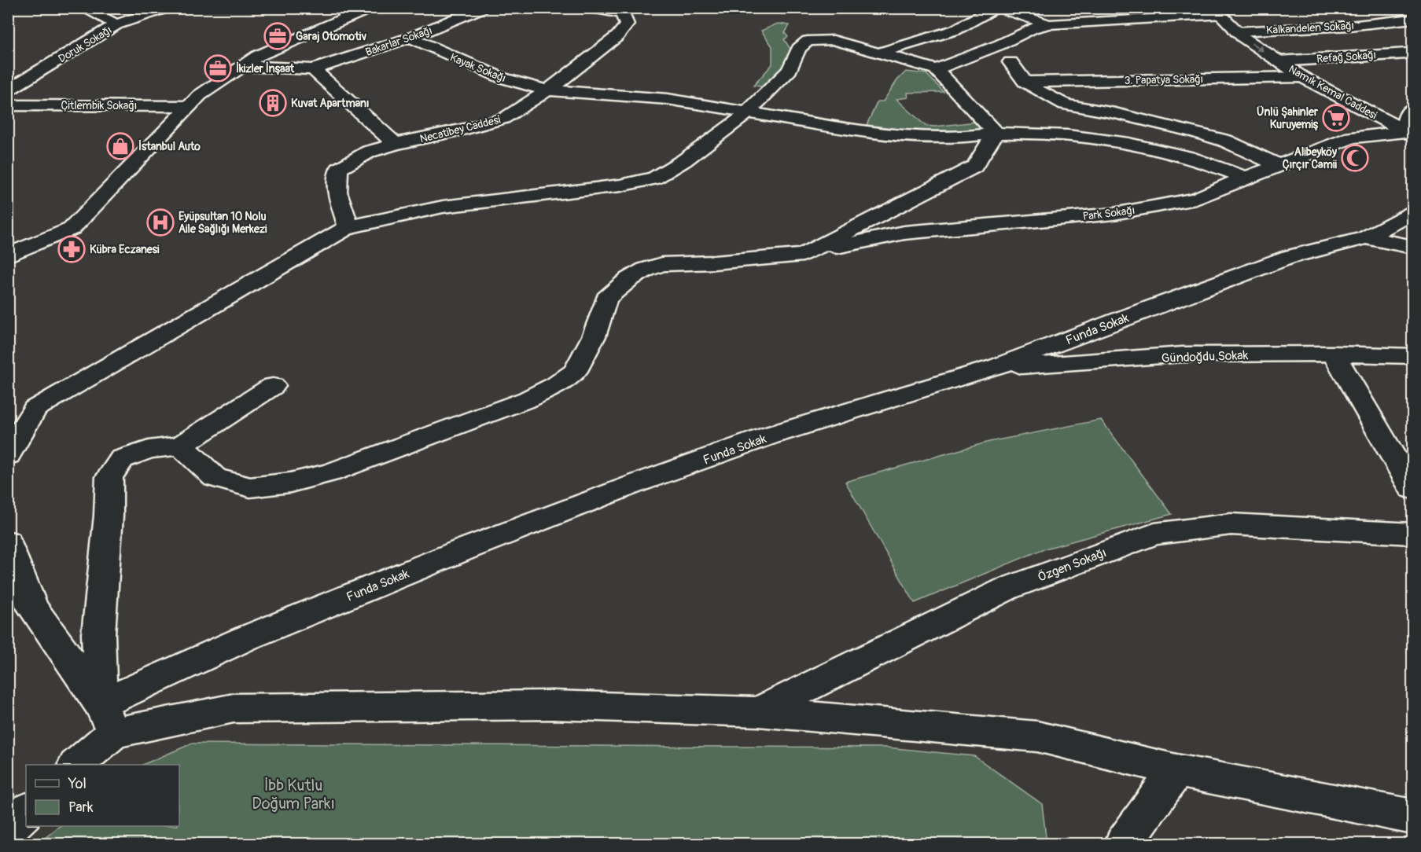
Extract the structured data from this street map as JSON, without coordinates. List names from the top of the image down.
{
  "streets": {
    "street": [
      "Kalkandelen Sokağı",
      "Bakarlar Sokağı",
      "Doruk Sokağı",
      "Refağ Sokağı",
      "Kayak Sokağı",
      "3. Papatya Sokağı",
      "Namık Kemal Caddesi",
      "Çitlembik Sokağı",
      "Necatibey Caddesi",
      "Park Sokağı",
      "Funda Sokak",
      "Gündoğdu Sokak",
      "Özgen Sokağı"
    ]
  },
  "crossings": [
    ["Kalkandelen Sokağı", "Namık Kemal Caddesi"],
    ["Bakarlar Sokağı", "Kayak Sokağı"],
    ["Refağ Sokağı", "Namık Kemal Caddesi"],
    ["Kayak Sokağı", "Necatibey Caddesi"],
    ["Kayak Sokağı", "Park Sokağı"],
    ["3. Papatya Sokağı", "Namık Kemal Caddesi"],
    ["Namık Kemal Caddesi", "Park Sokağı"],
    ["Funda Sokak", "Gündoğdu Sokak"]
  ],
  "parks": ["İbb Kutlu Doğum Parkı"],
  "places": {
    "office": ["Garaj Otomotiv", "İkizler İnşaat"],
    "building": ["Kuvat Apartmanı"],
    "supermarket": ["Ünlü Şahinler Kuruyemiş"],
    "shop": ["İstanbul Auto"],
    "mosque": ["Alibeyköy Çırçır Camii"],
    "hospital": ["Eyüpsultan 10 Nolu Aile Sağlığı Merkezi"],
    "pharmacy": ["Kübra Eczanesi"]
  },
  "legend": ["Yol", "Park"]
}
